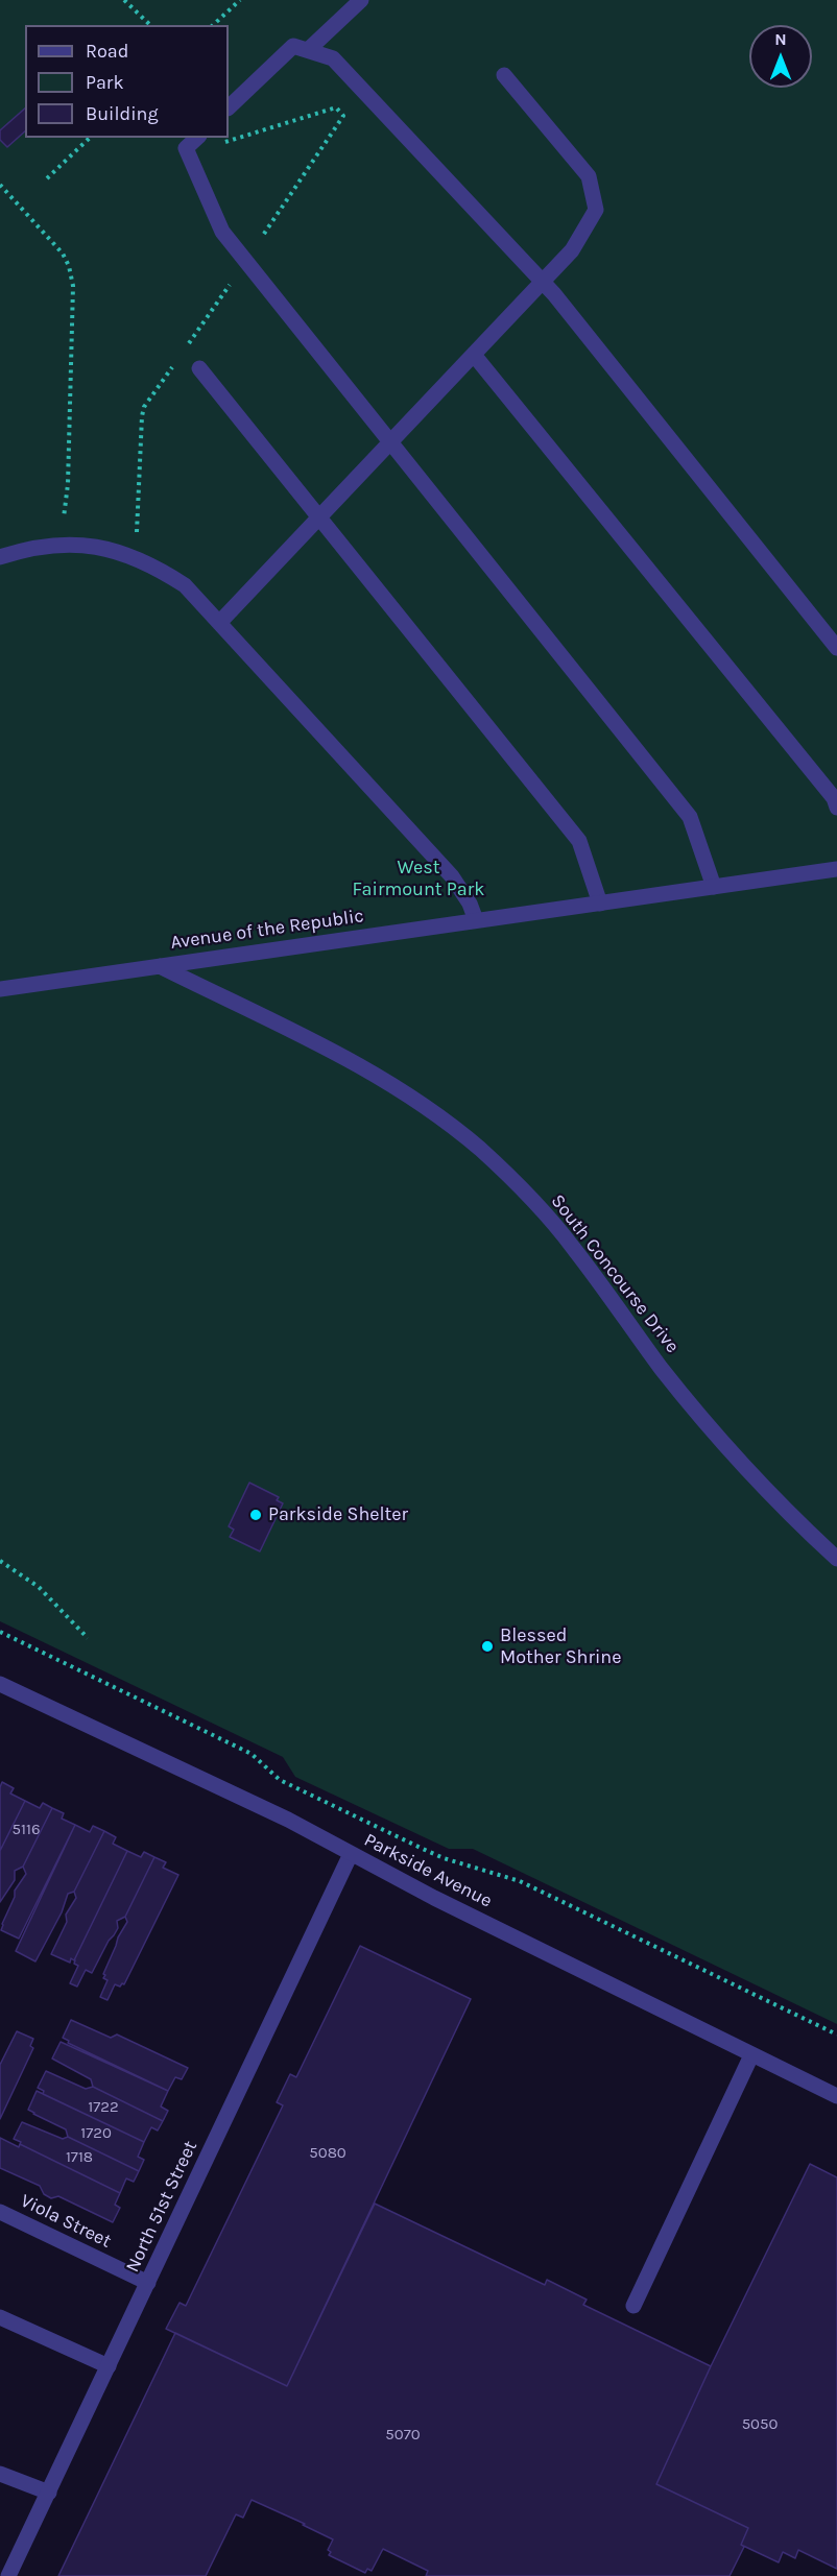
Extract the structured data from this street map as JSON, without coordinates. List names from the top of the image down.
{
  "streets": {
    "street": [
      "Avenue of the Republic",
      "South Concourse Drive",
      "Parkside Avenue",
      "North 51st Street",
      "Viola Street"
    ]
  },
  "crossings": [
    ["Avenue of the Republic", "South Concourse Drive"],
    ["Parkside Avenue", "North 51st Street"],
    ["North 51st Street", "Viola Street"]
  ],
  "parks": ["West Fairmount Park"],
  "places": ["Parkside Shelter", "Blessed Mother Shrine"],
  "house_numbers": [
    "5116",
    "1722",
    "1720",
    "5080",
    "1718",
    "5050",
    "5070"
  ],
  "legend": ["Road", "Park", "Building"],
  "north": "top"
}
